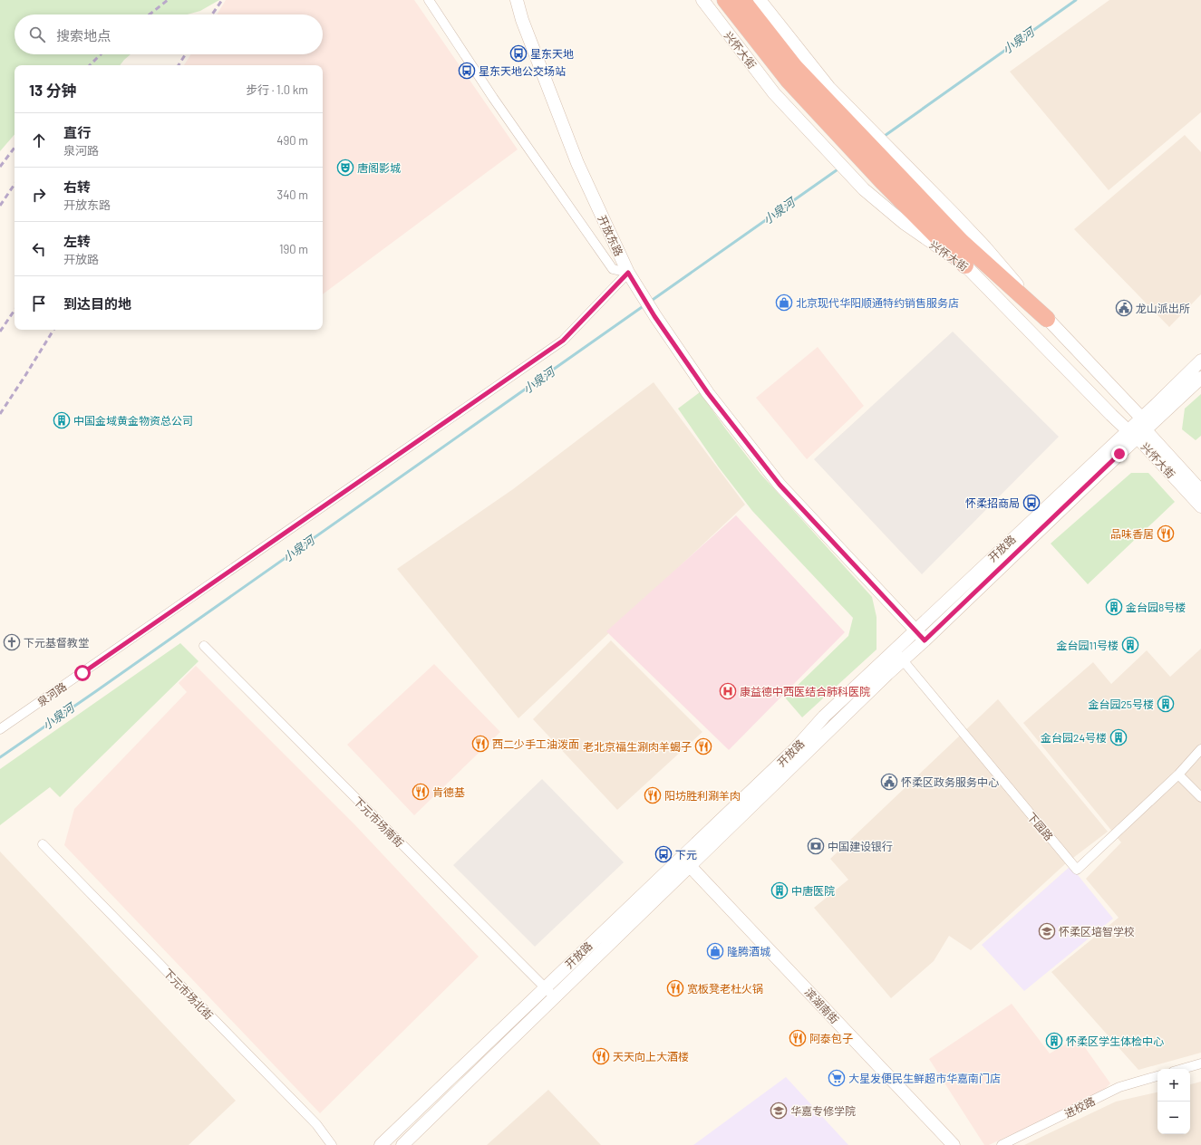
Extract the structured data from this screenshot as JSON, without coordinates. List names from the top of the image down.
{
  "streets": {
    "main road": [
      "兴怀大街",
      "开放东路",
      "开放路",
      "滨湖南街"
    ],
    "street": [
      "泉河路",
      "下元市场南街",
      "下园路",
      "下元市场北街",
      "进校路"
    ]
  },
  "crossings": [
    ["兴怀大街", "开放路"],
    ["开放东路", "开放路"],
    ["开放东路", "泉河路"],
    ["开放路", "下元市场南街"],
    ["开放路", "下园路"],
    ["开放路", "滨湖南街"]
  ],
  "water": ["小泉河"],
  "places": {
    "bus stop": [
      "星东天地",
      "星东天地公交场站",
      "怀柔招商局",
      "下元"
    ],
    "theatre": ["唐阁影城"],
    "shop": ["北京现代华阳顺通特约销售服务店", "隆腾酒城"],
    "public building": ["龙山派出所", "怀柔区政务服务中心"],
    "building": [
      "中国金域黄金物资总公司",
      "金台园8号楼",
      "金台园11号楼",
      "金台园25号楼",
      "金台园24号楼",
      "中唐医院",
      "怀柔区学生体检中心"
    ],
    "restaurant": [
      "品味香居",
      "西二少手工油泼面",
      "老北京福生涮肉羊蝎子",
      "肯德基",
      "阳坊胜利涮羊肉",
      "宽板凳老杜火锅",
      "阿泰包子",
      "天天向上大酒楼"
    ],
    "church": ["下元基督教堂"],
    "hospital": ["康益德中西医结合肺科医院"],
    "bank": ["中国建设银行"],
    "school or university": ["怀柔区培智学校", "华嘉专修学院"],
    "supermarket": ["大星发便民生鲜超市华嘉南门店"]
  },
  "page": {
    "search": "搜索地点",
    "heading": ["13 分钟", "步行 · 1.0 km"],
    "list": [
      ["直行", "泉河路", "490 m"],
      ["右转", "开放东路", "340 m"],
      ["左转", "开放路", "190 m"],
      "到达目的地"
    ],
    "map_buttons": ["+", "−"]
  }
}
